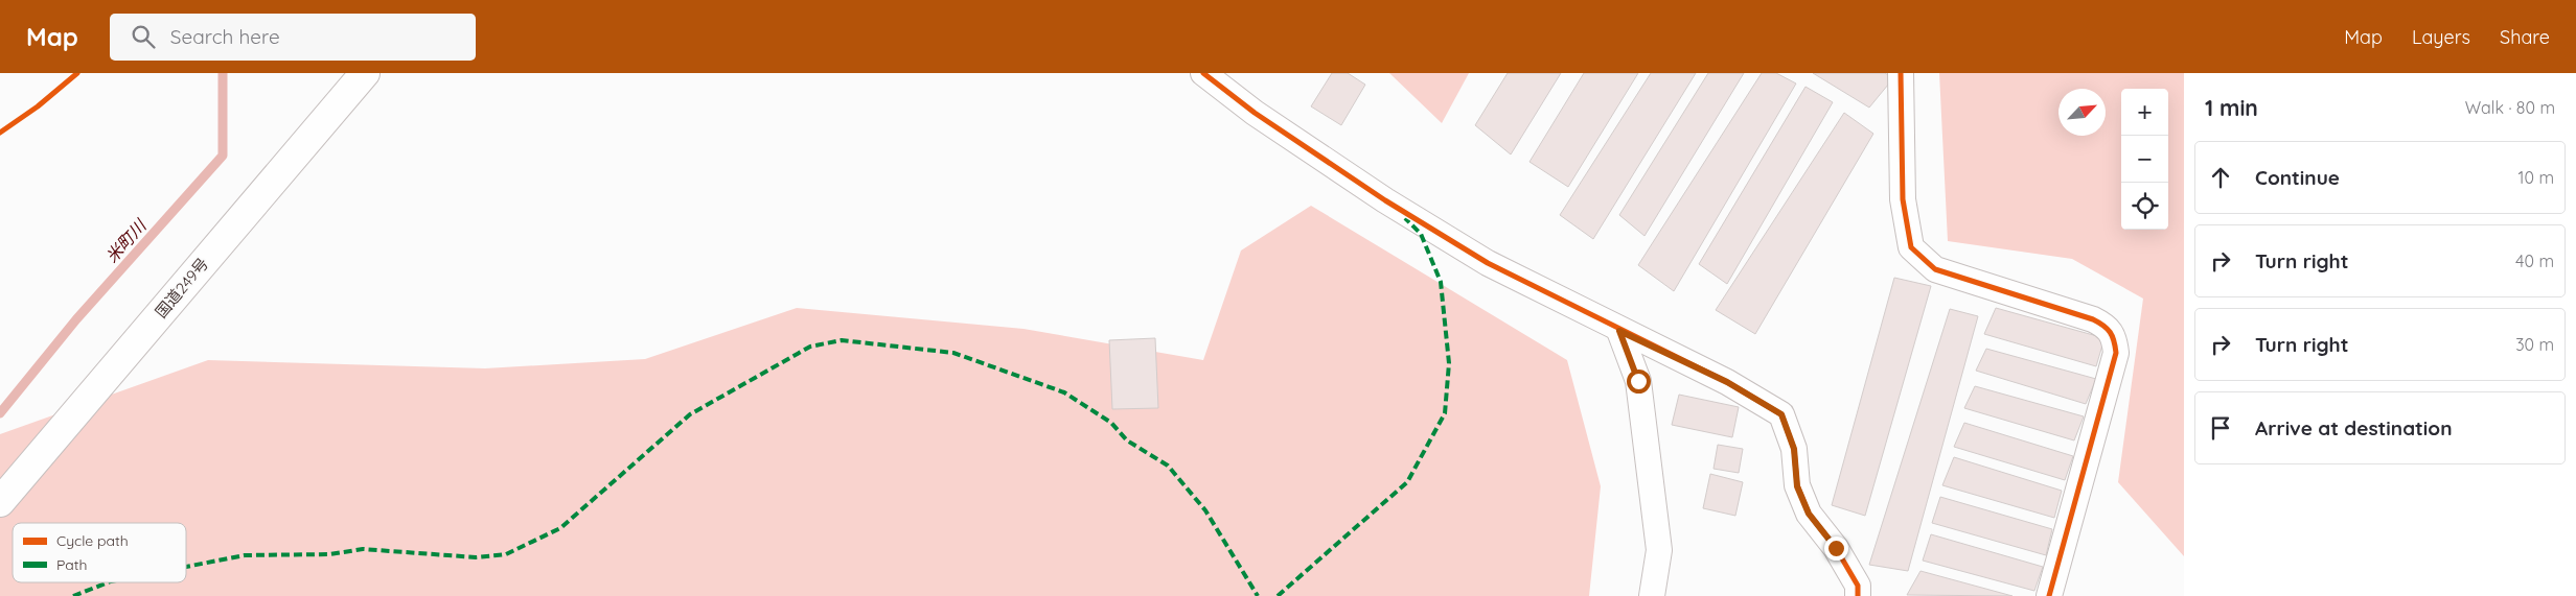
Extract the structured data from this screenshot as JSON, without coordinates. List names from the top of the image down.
{
  "streets": {
    "highway": ["国道249号"]
  },
  "water": ["米町川"],
  "legend": ["Cycle path", "Path"],
  "north": "top right",
  "page": {
    "header": "Map",
    "search": "Search here",
    "nav": ["Map", "Layers", "Share"],
    "heading": ["1 min", "Walk · 80 m"],
    "map_buttons": ["+", "−"],
    "list": [
      ["Continue", "10 m"],
      ["Turn right", "40 m"],
      ["Turn right", "30 m"],
      "Arrive at destination"
    ]
  }
}
